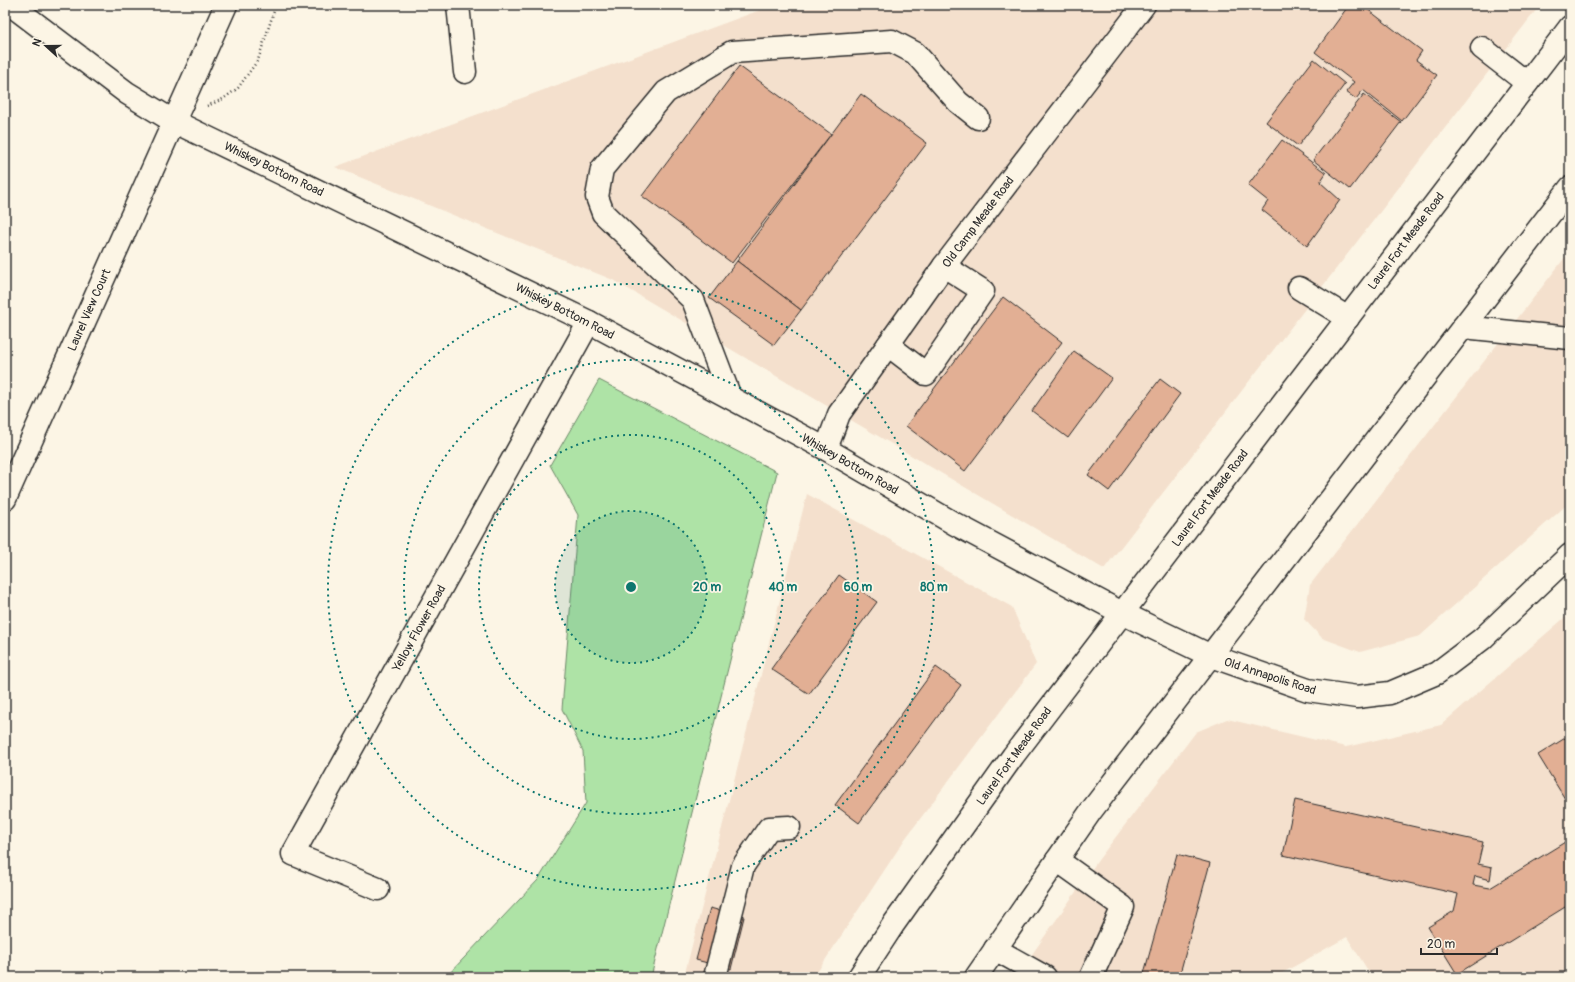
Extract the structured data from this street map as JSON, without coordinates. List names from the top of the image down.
{
  "streets": {
    "street": [
      "Whiskey Bottom Road",
      "Old Camp Meade Road",
      "Laurel Fort Meade Road",
      "Laurel View Court",
      "Yellow Flower Road",
      "Old Annapolis Road"
    ]
  },
  "crossings": [
    ["Whiskey Bottom Road", "Old Camp Meade Road"],
    ["Whiskey Bottom Road", "Laurel Fort Meade Road"],
    ["Whiskey Bottom Road", "Laurel View Court"],
    ["Whiskey Bottom Road", "Yellow Flower Road"],
    ["Whiskey Bottom Road", "Old Annapolis Road"],
    ["Laurel Fort Meade Road", "Old Annapolis Road"]
  ],
  "scale_bar": "20 m",
  "north": "left",
  "rings": [
    "20 m",
    "40 m",
    "60 m",
    "80 m"
  ]
}
